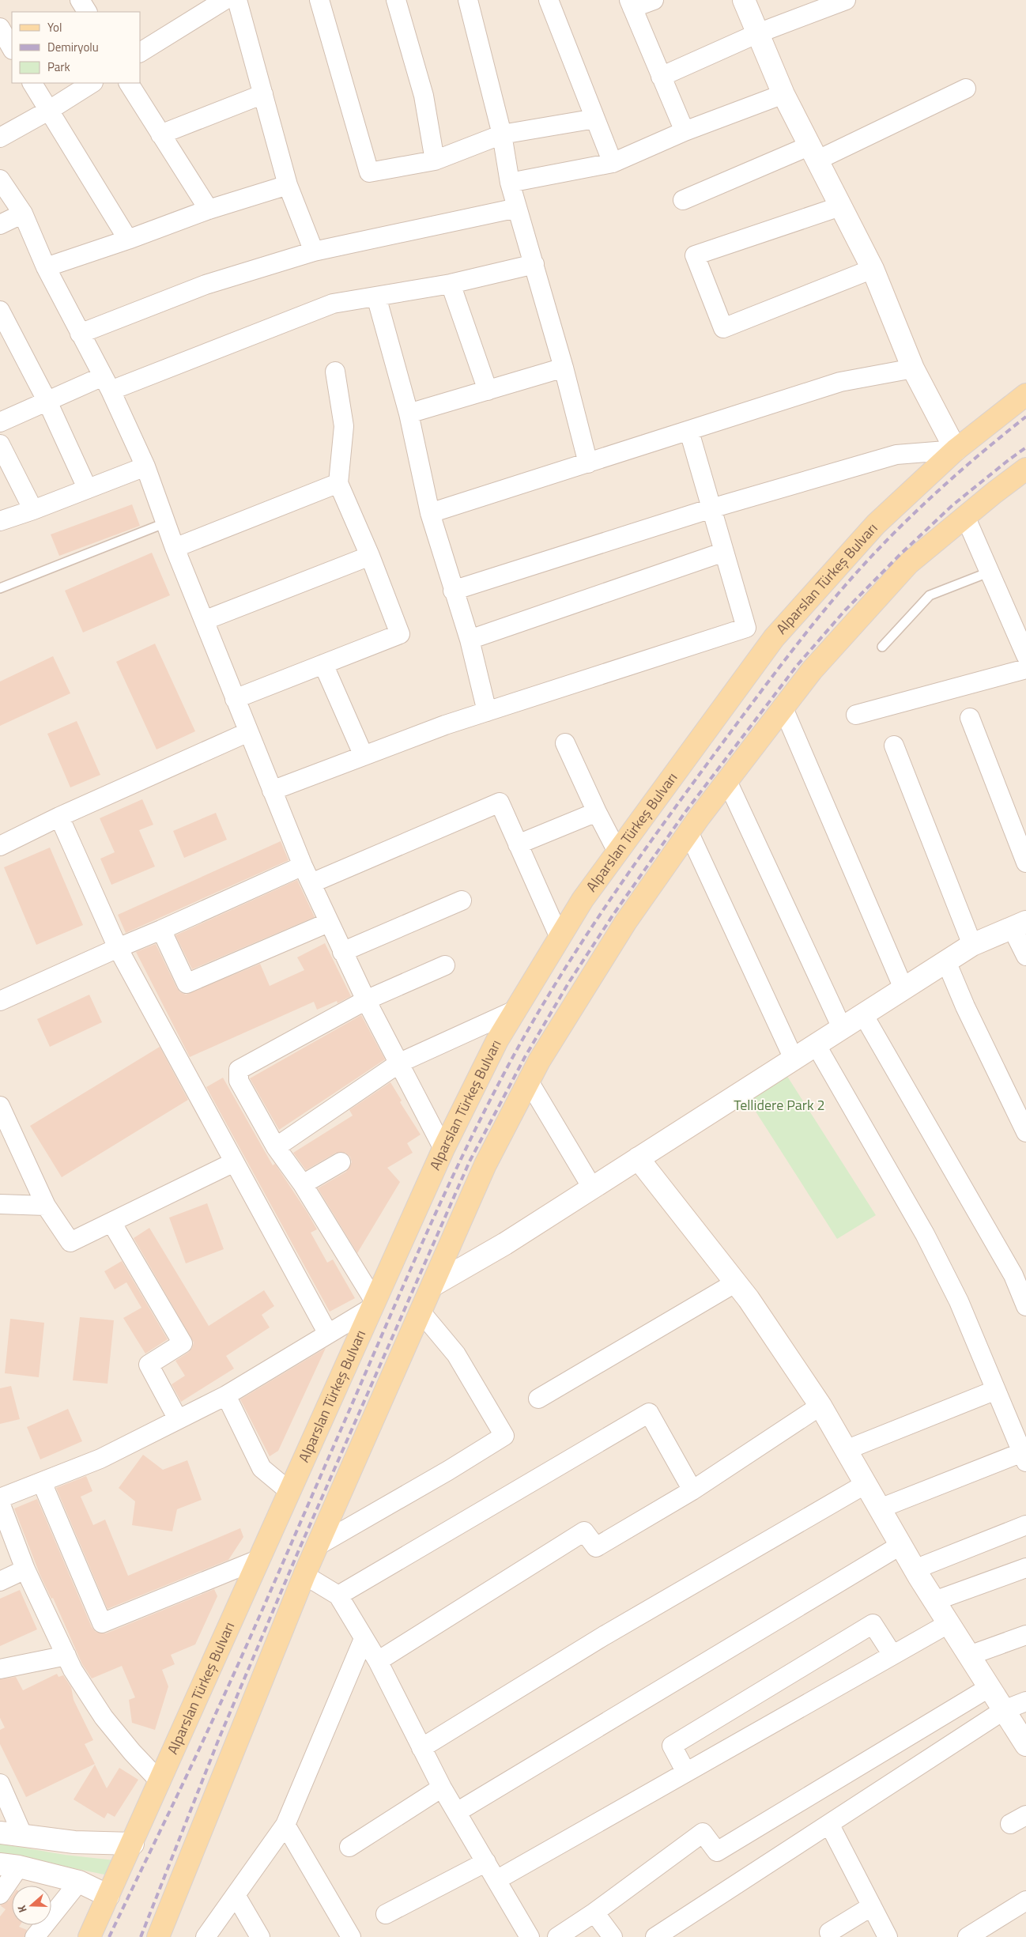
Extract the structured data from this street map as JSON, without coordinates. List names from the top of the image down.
{
  "streets": {
    "main road": ["Alparslan Türkeş Bulvarı"]
  },
  "parks": ["Tellidere Park 2"],
  "legend": ["Yol", "Demiryolu", "Park"],
  "north": "left"
}
